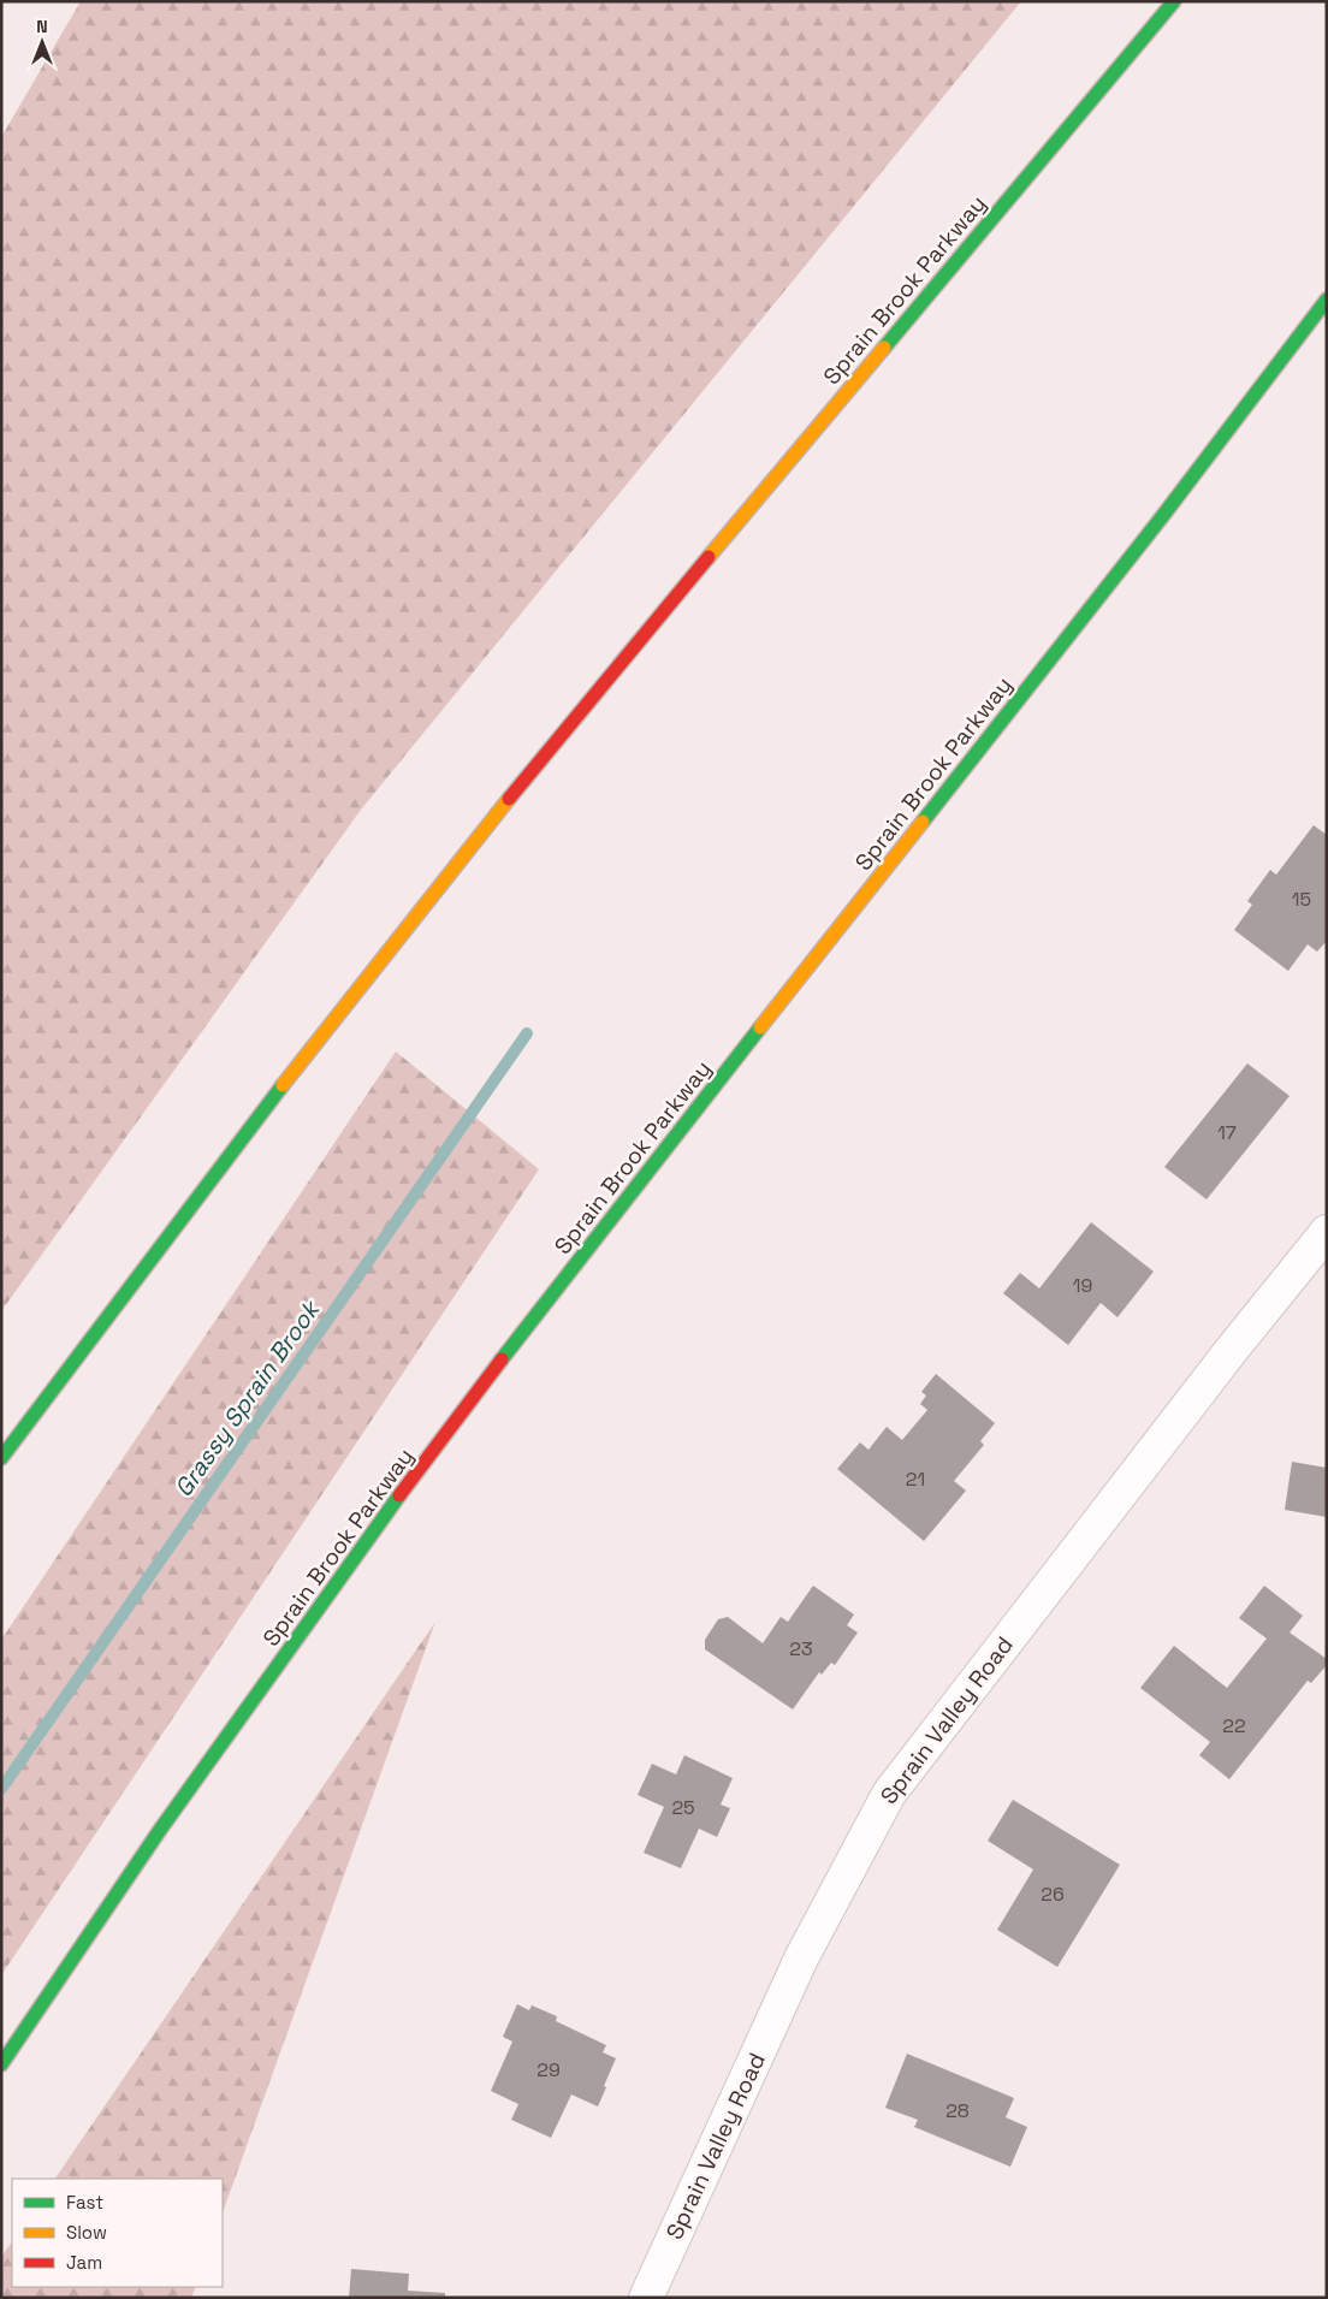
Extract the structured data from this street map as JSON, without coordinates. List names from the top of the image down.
{
  "streets": {
    "highway": ["Sprain Brook Parkway"],
    "street": ["Sprain Valley Road"]
  },
  "water": ["Grassy Sprain Brook"],
  "house_numbers": [
    "15",
    "17",
    "19",
    "21",
    "23",
    "22",
    "25",
    "26",
    "29",
    "28"
  ],
  "legend": ["Fast", "Slow", "Jam"],
  "north": "top"
}
